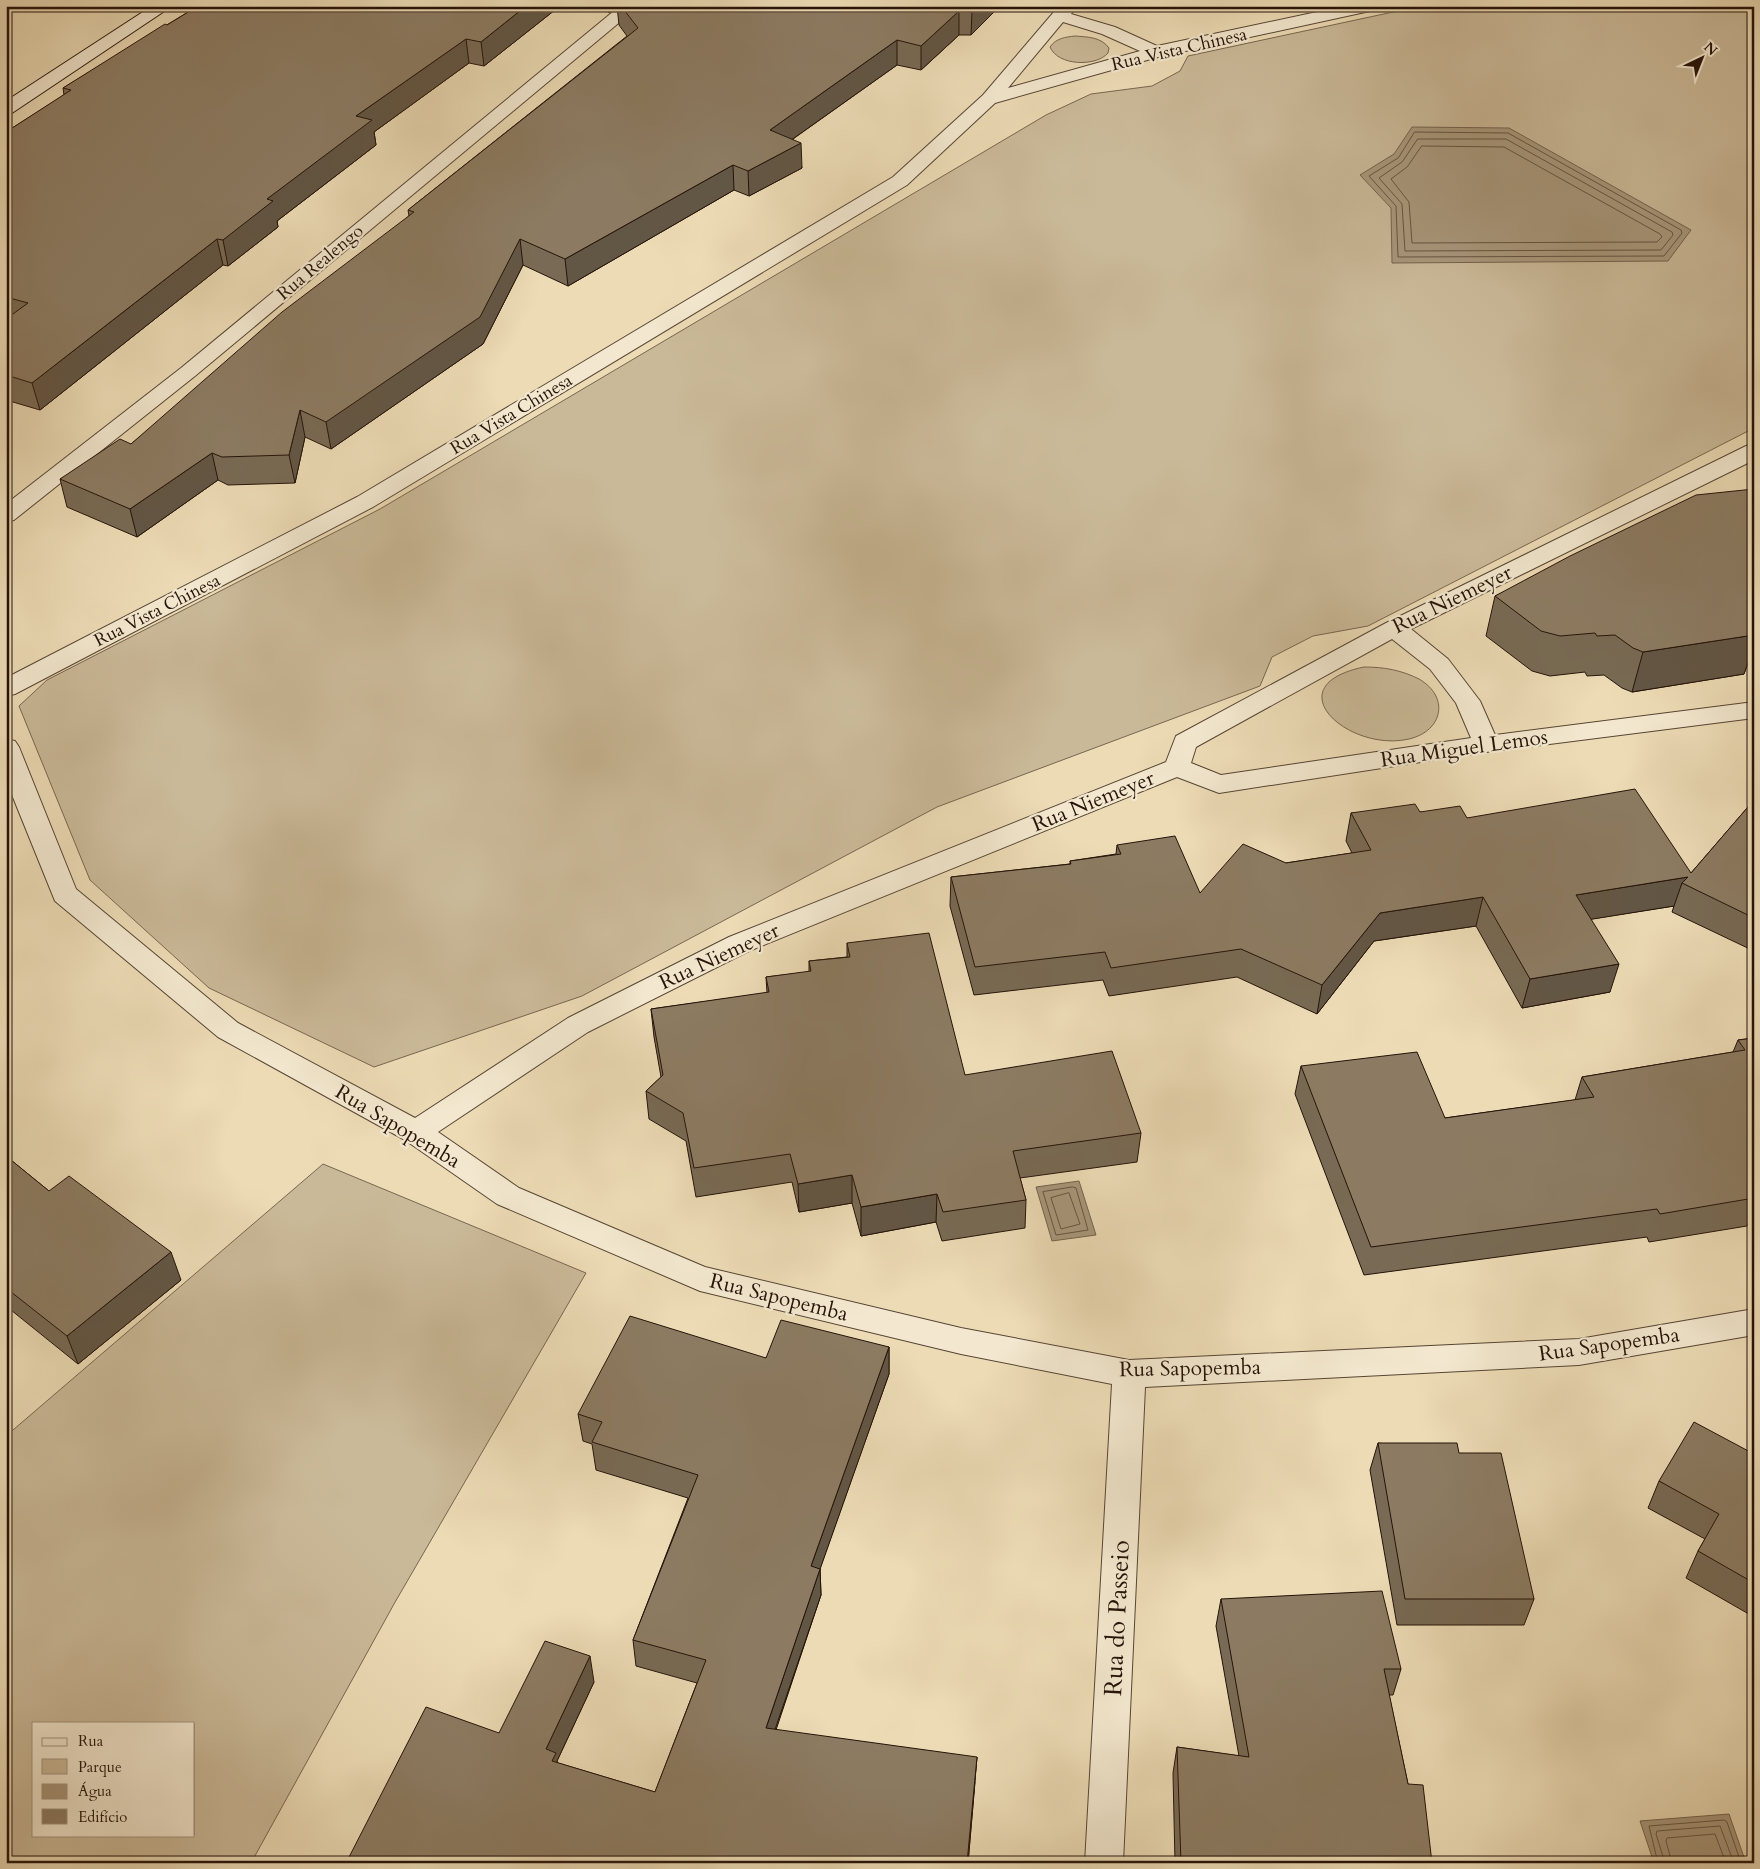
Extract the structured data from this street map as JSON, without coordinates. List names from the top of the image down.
{
  "streets": {
    "street": [
      "Rua Vista Chinesa",
      "Rua Realengo",
      "Rua Niemeyer",
      "Rua Miguel Lemos",
      "Rua Sapopemba",
      "Rua do Passeio"
    ]
  },
  "crossings": [
    ["Rua Niemeyer", "Rua Miguel Lemos"],
    ["Rua Niemeyer", "Rua Sapopemba"],
    ["Rua Sapopemba", "Rua do Passeio"]
  ],
  "legend": [
    "Rua",
    "Parque",
    "Água",
    "Edifício"
  ],
  "north": "top right"
}
